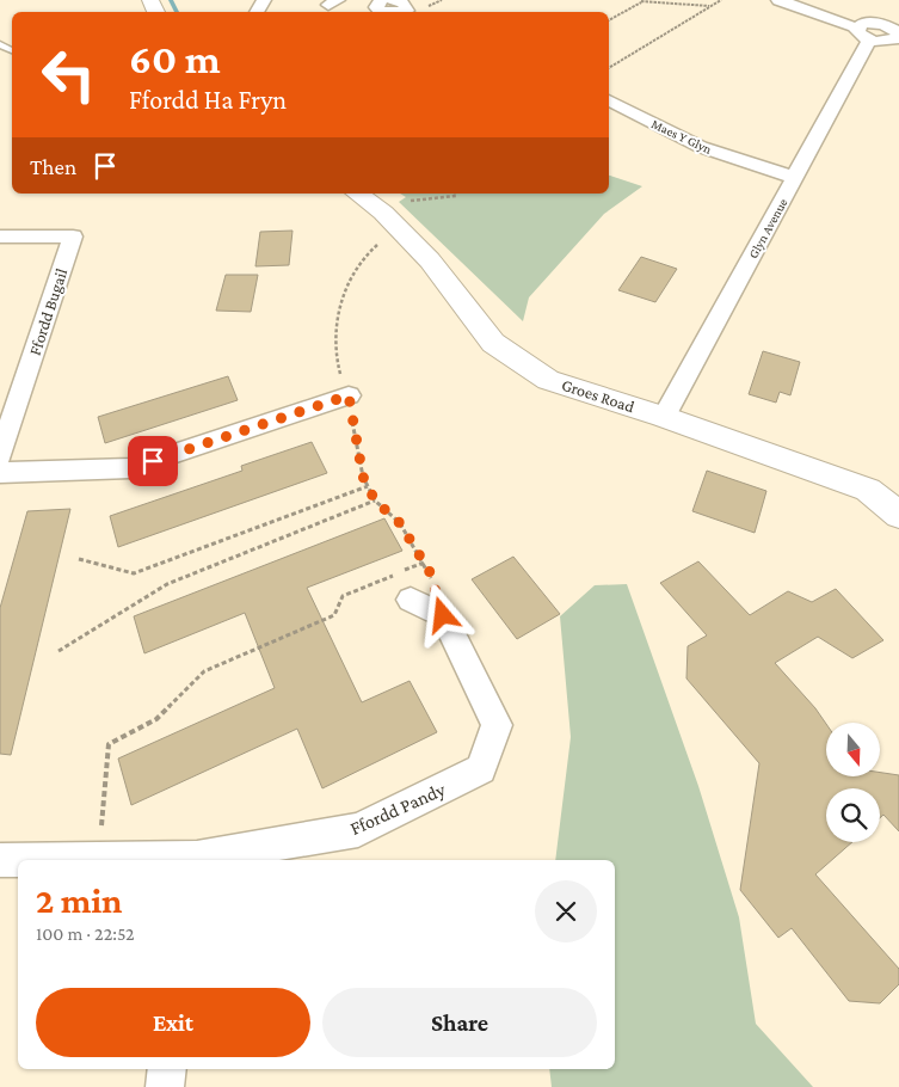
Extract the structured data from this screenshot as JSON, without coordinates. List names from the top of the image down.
{
  "streets": {
    "street": [
      "Maes Y Glyn",
      "Glyn Avenue",
      "Ffordd Bugail",
      "Groes Road",
      "Ffordd Pandy"
    ]
  },
  "crossings": [
    ["Maes Y Glyn", "Glyn Avenue"],
    ["Glyn Avenue", "Groes Road"]
  ],
  "north": "bottom",
  "page": {
    "turn": ["60 m", "Ffordd Ha Fryn"],
    "then": "Then",
    "heading": ["2 min", "100 m · 22:52"],
    "buttons": ["Exit", "Share"]
  }
}
